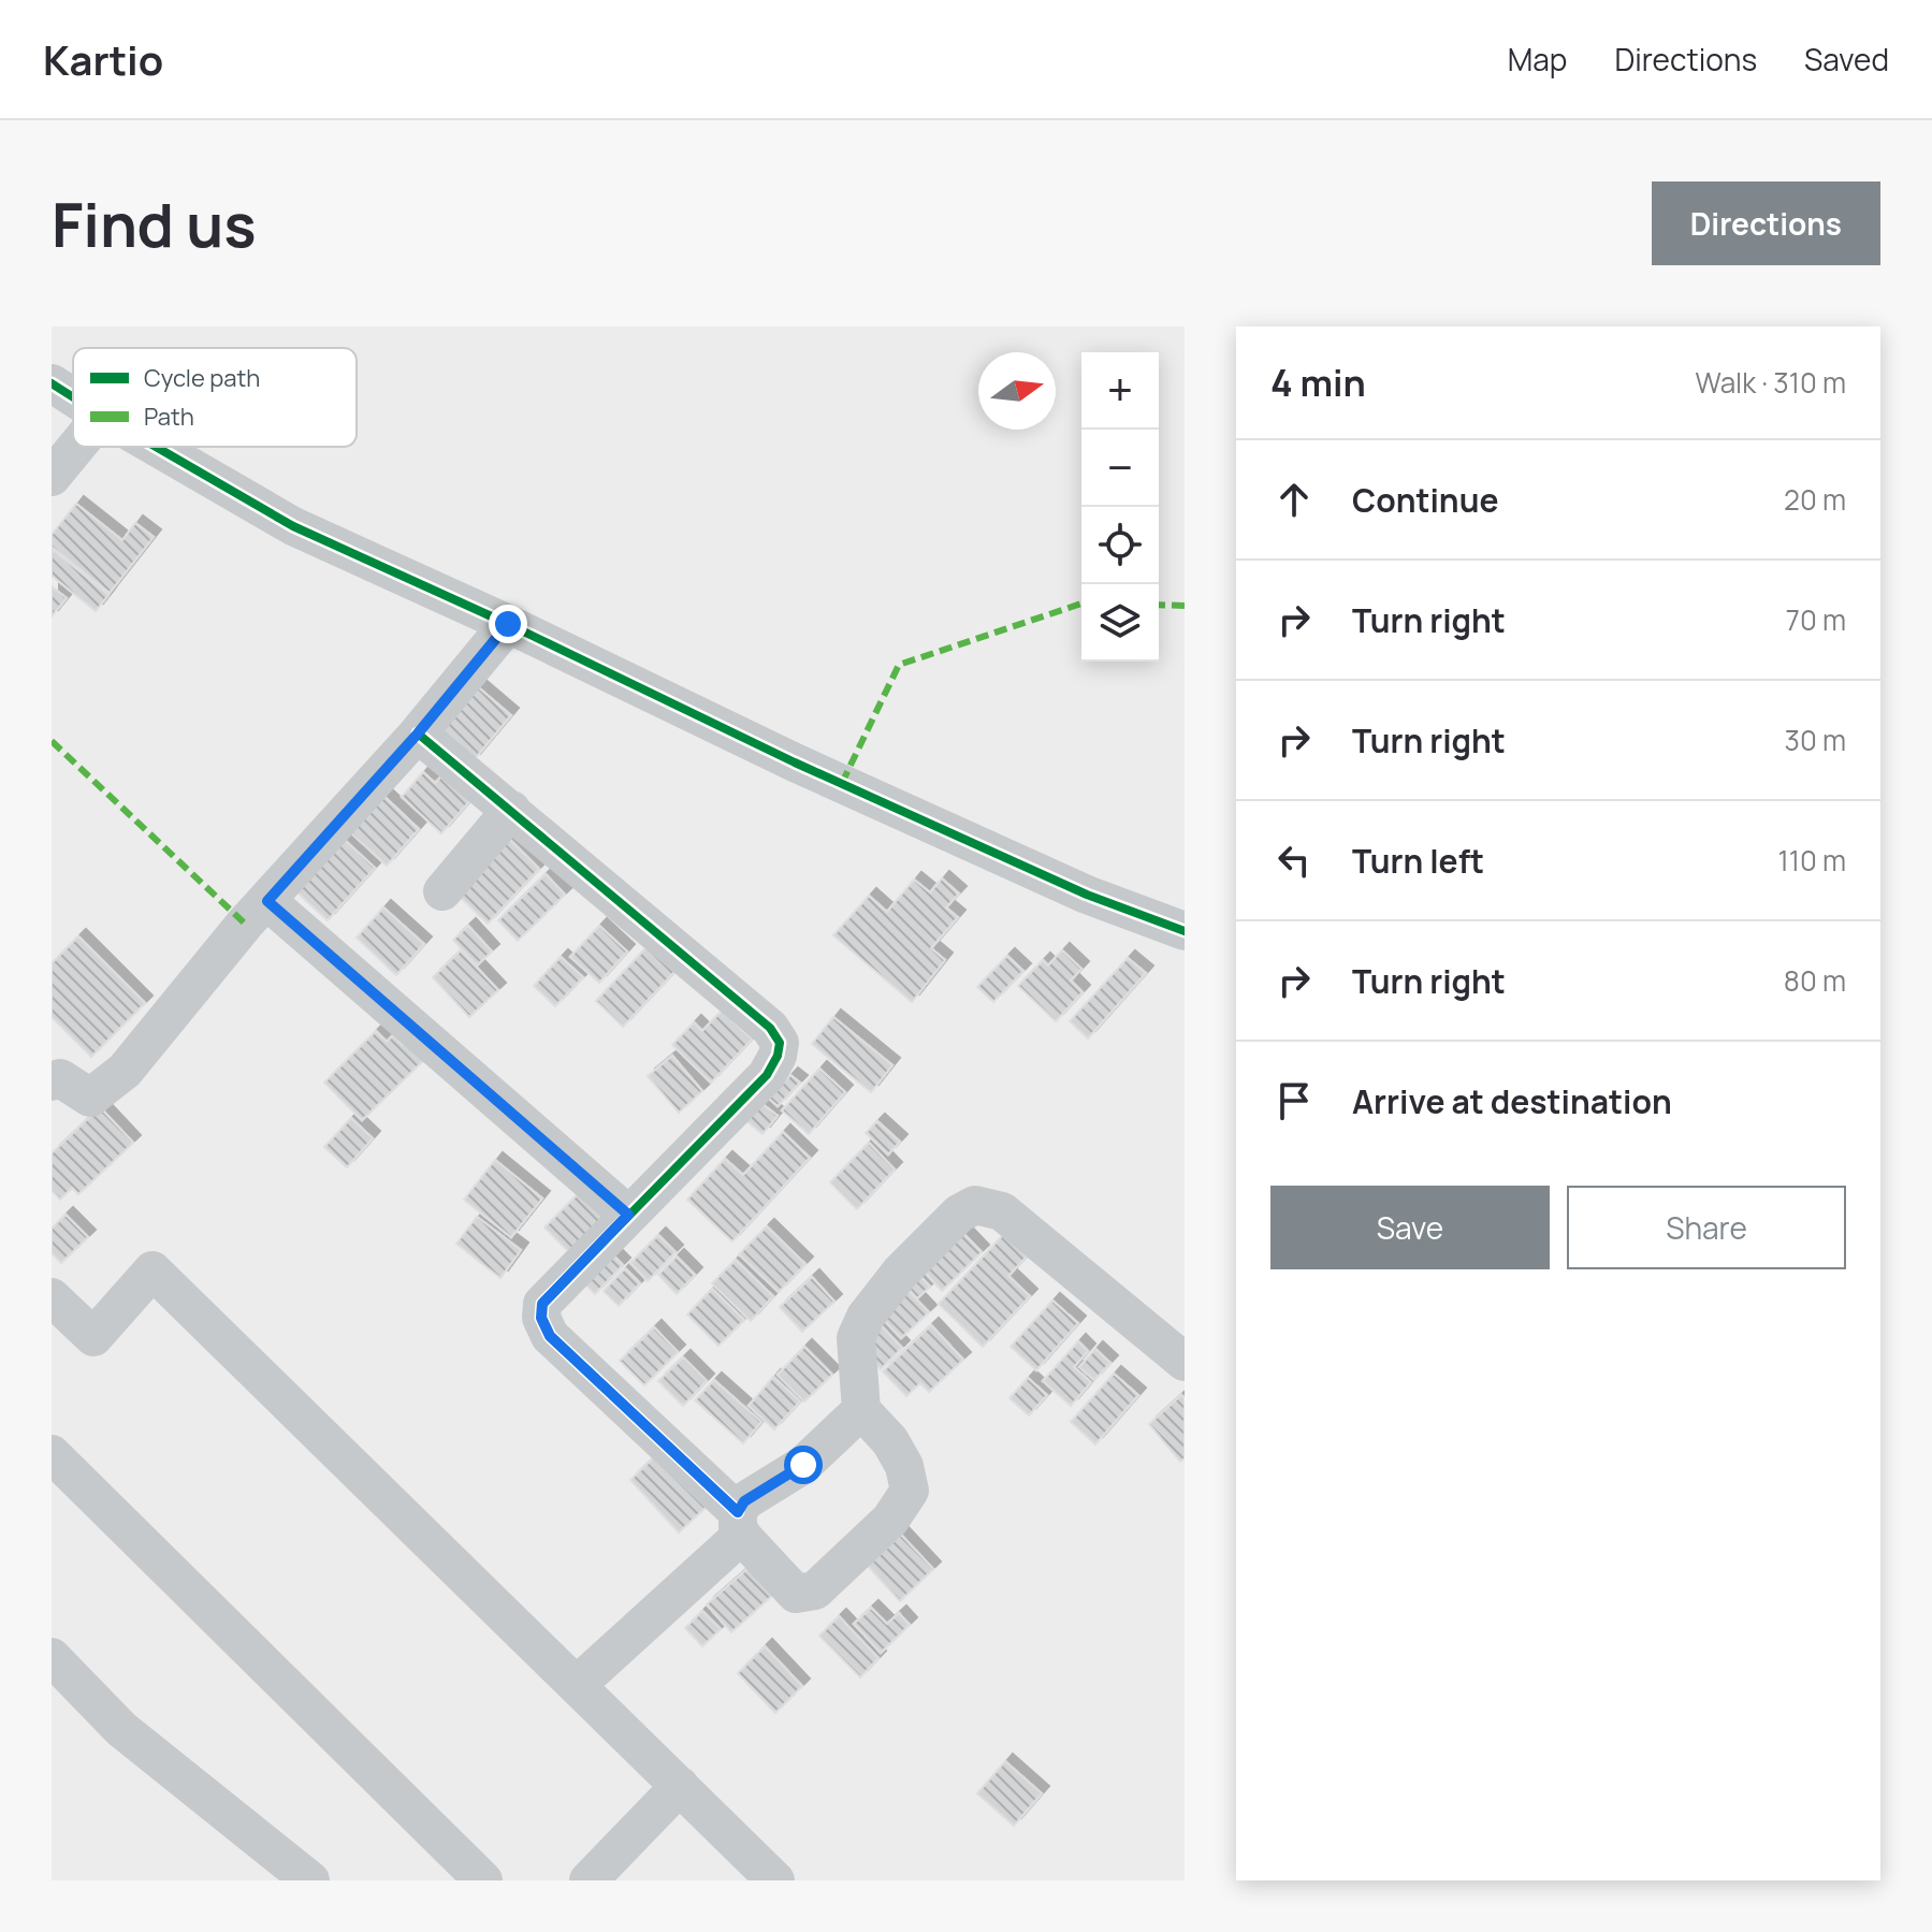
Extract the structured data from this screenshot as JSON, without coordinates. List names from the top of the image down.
{
  "legend": ["Cycle path", "Path"],
  "north": "right",
  "page": {
    "header": "Kartio",
    "nav": ["Map", "Directions", "Saved"],
    "buttons": [
      "Directions",
      ["Save", "Share"]
    ],
    "title": "Find us",
    "heading": ["4 min", "Walk · 310 m"],
    "map_buttons": ["+", "−"],
    "list": [
      ["Continue", "20 m"],
      ["Turn right", "70 m"],
      ["Turn right", "30 m"],
      ["Turn left", "110 m"],
      ["Turn right", "80 m"],
      "Arrive at destination"
    ]
  }
}
